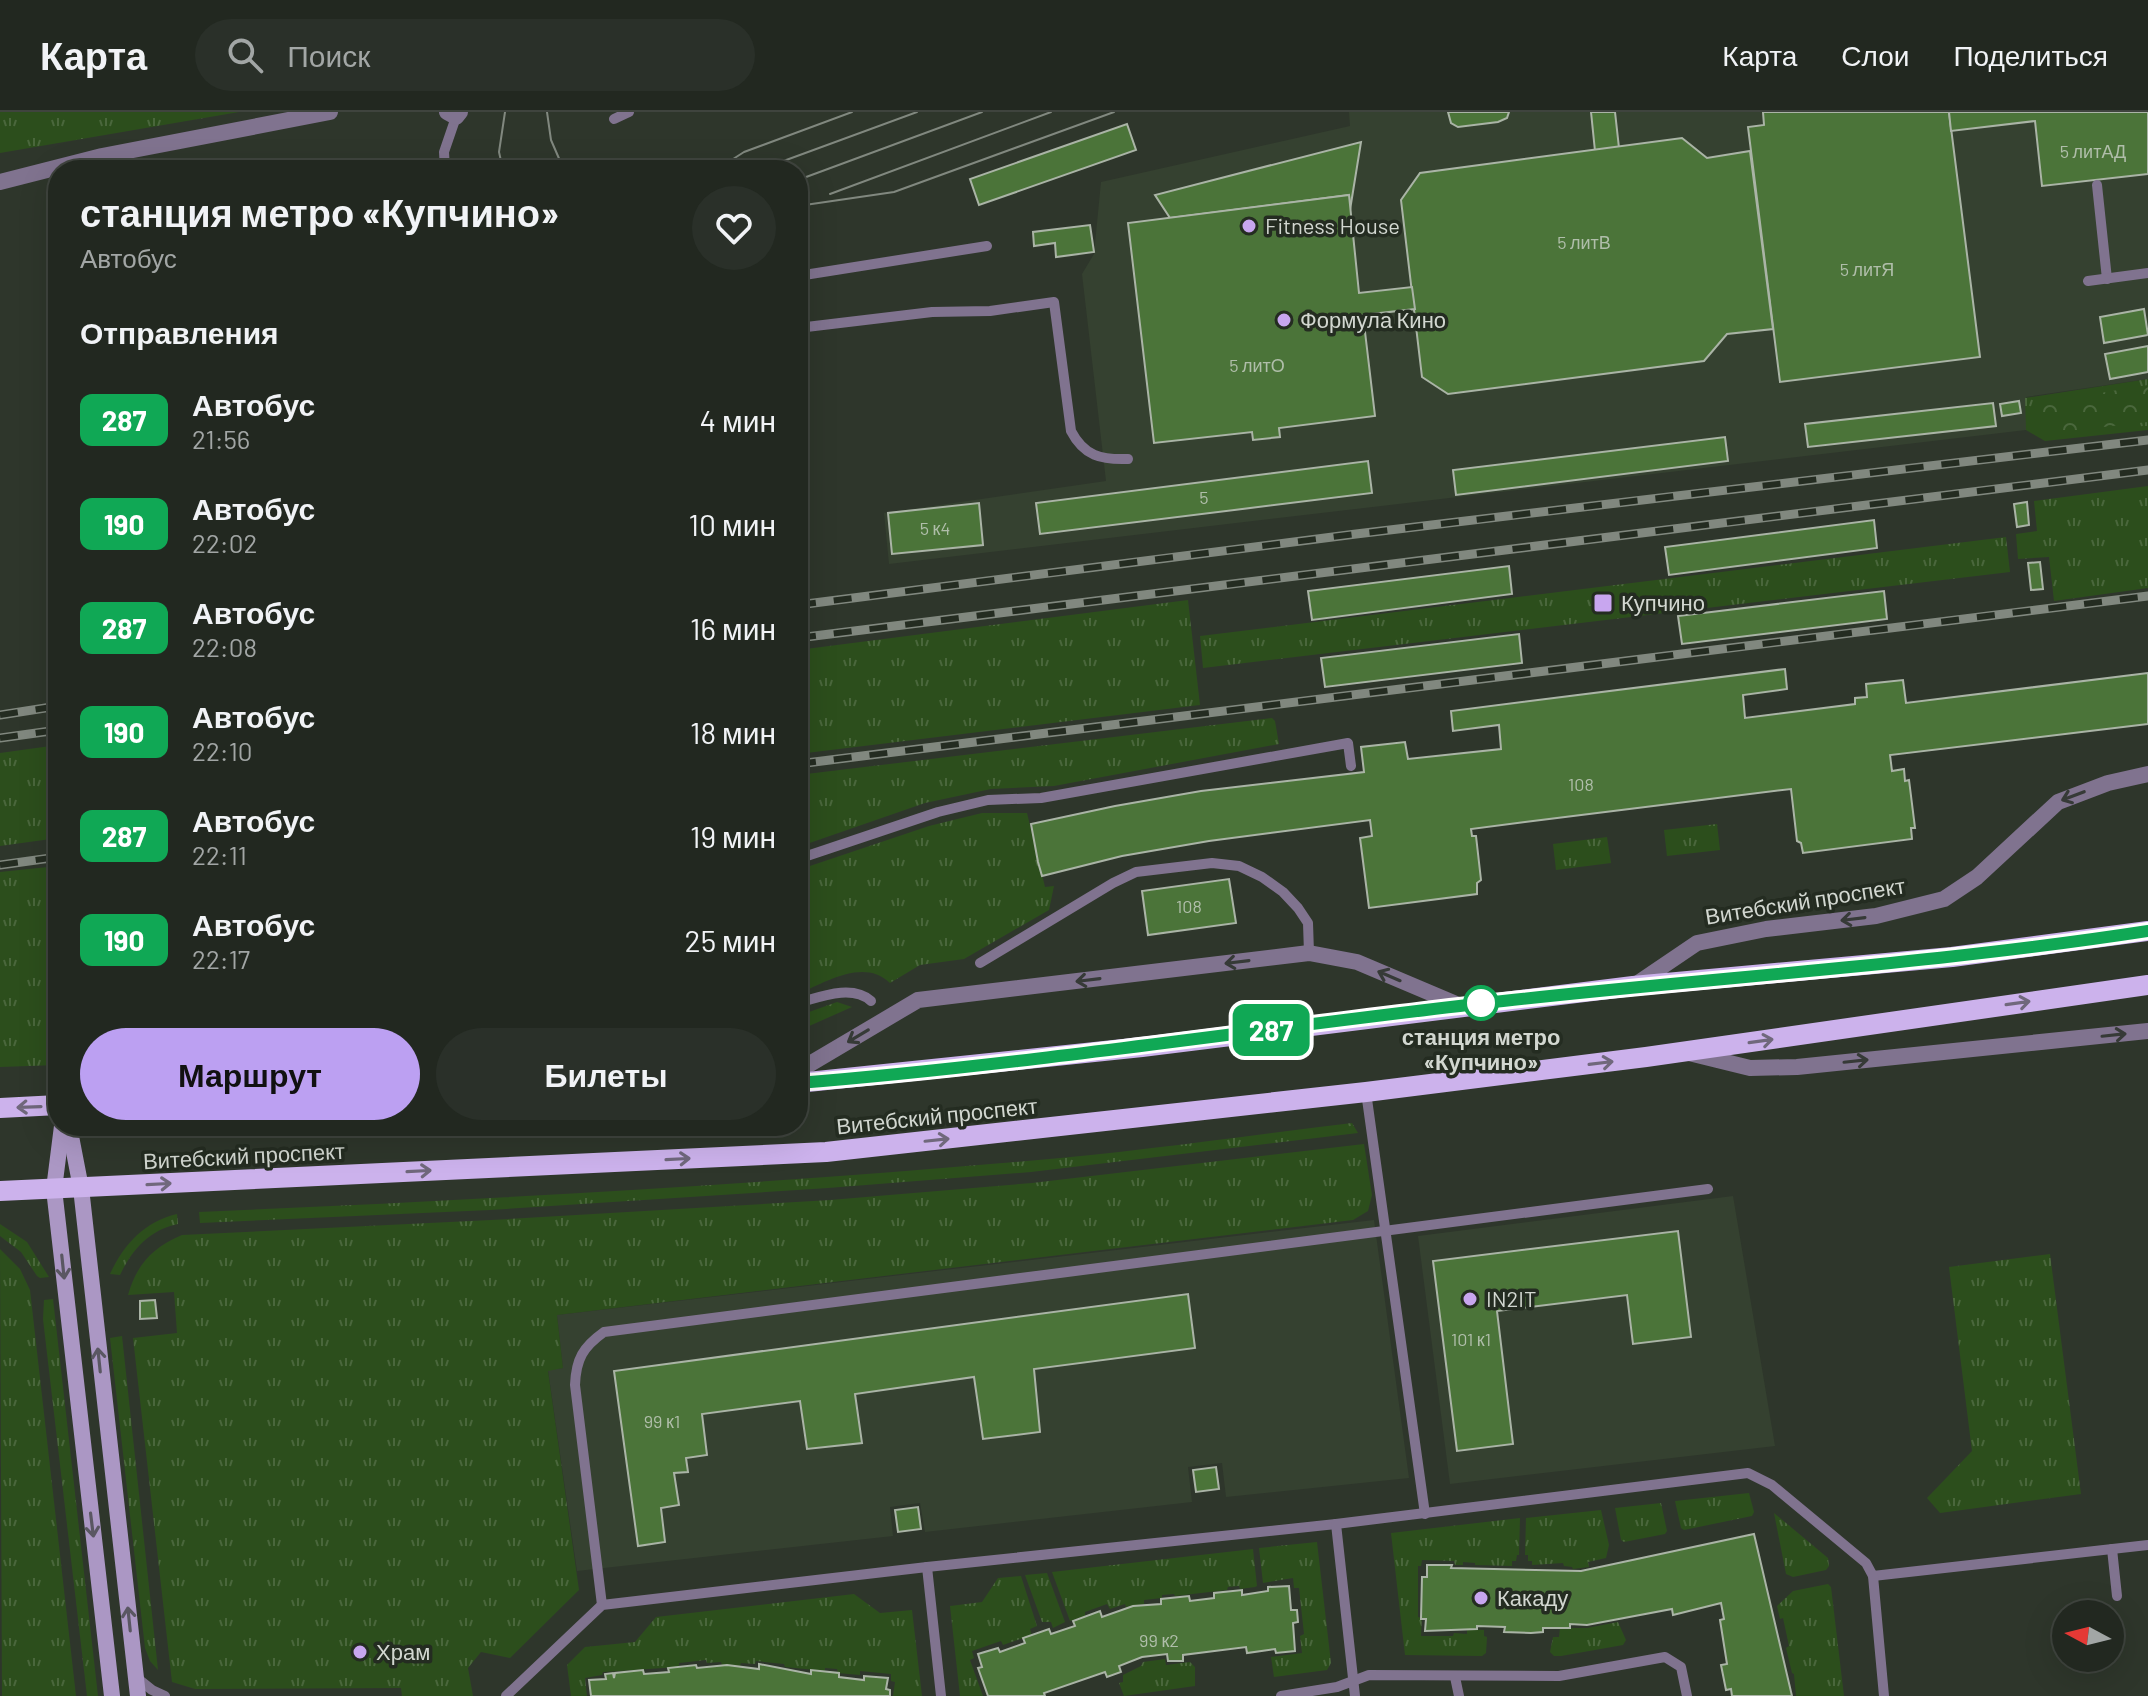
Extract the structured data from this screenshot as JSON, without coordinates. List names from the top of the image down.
{
  "streets": {
    "main road": ["Витебский проспект"]
  },
  "places": {
    "other": [
      "Fitness House",
      "Формула Кино",
      "станция метро «Купчино»",
      "IN2IT",
      "Какаду",
      "Храм"
    ],
    "transit": ["Купчино"]
  },
  "lines": ["bus line 287"],
  "house_numbers": [
    "5 литАД",
    "5 литВ",
    "5 литЯ",
    "5 литО",
    "5",
    "5 к4",
    "108",
    "108",
    "101 к1",
    "99 к1",
    "99 к2"
  ],
  "north": "left",
  "page": {
    "header": "Карта",
    "search": "Поиск",
    "nav": ["Карта", "Слои", "Поделиться"],
    "on_map": "287",
    "heading": [
      ["станция метро «Купчино»", "Автобус"],
      "Отправления"
    ],
    "list": [
      {
        "mark": "287",
        "name": "Автобус",
        "note": "21:56",
        "value": "4 мин"
      },
      {
        "mark": "190",
        "name": "Автобус",
        "note": "22:02",
        "value": "10 мин"
      },
      {
        "mark": "287",
        "name": "Автобус",
        "note": "22:08",
        "value": "16 мин"
      },
      {
        "mark": "190",
        "name": "Автобус",
        "note": "22:10",
        "value": "18 мин"
      },
      {
        "mark": "287",
        "name": "Автобус",
        "note": "22:11",
        "value": "19 мин"
      },
      {
        "mark": "190",
        "name": "Автобус",
        "note": "22:17",
        "value": "25 мин"
      }
    ],
    "buttons": ["Маршрут", "Билеты"]
  }
}
